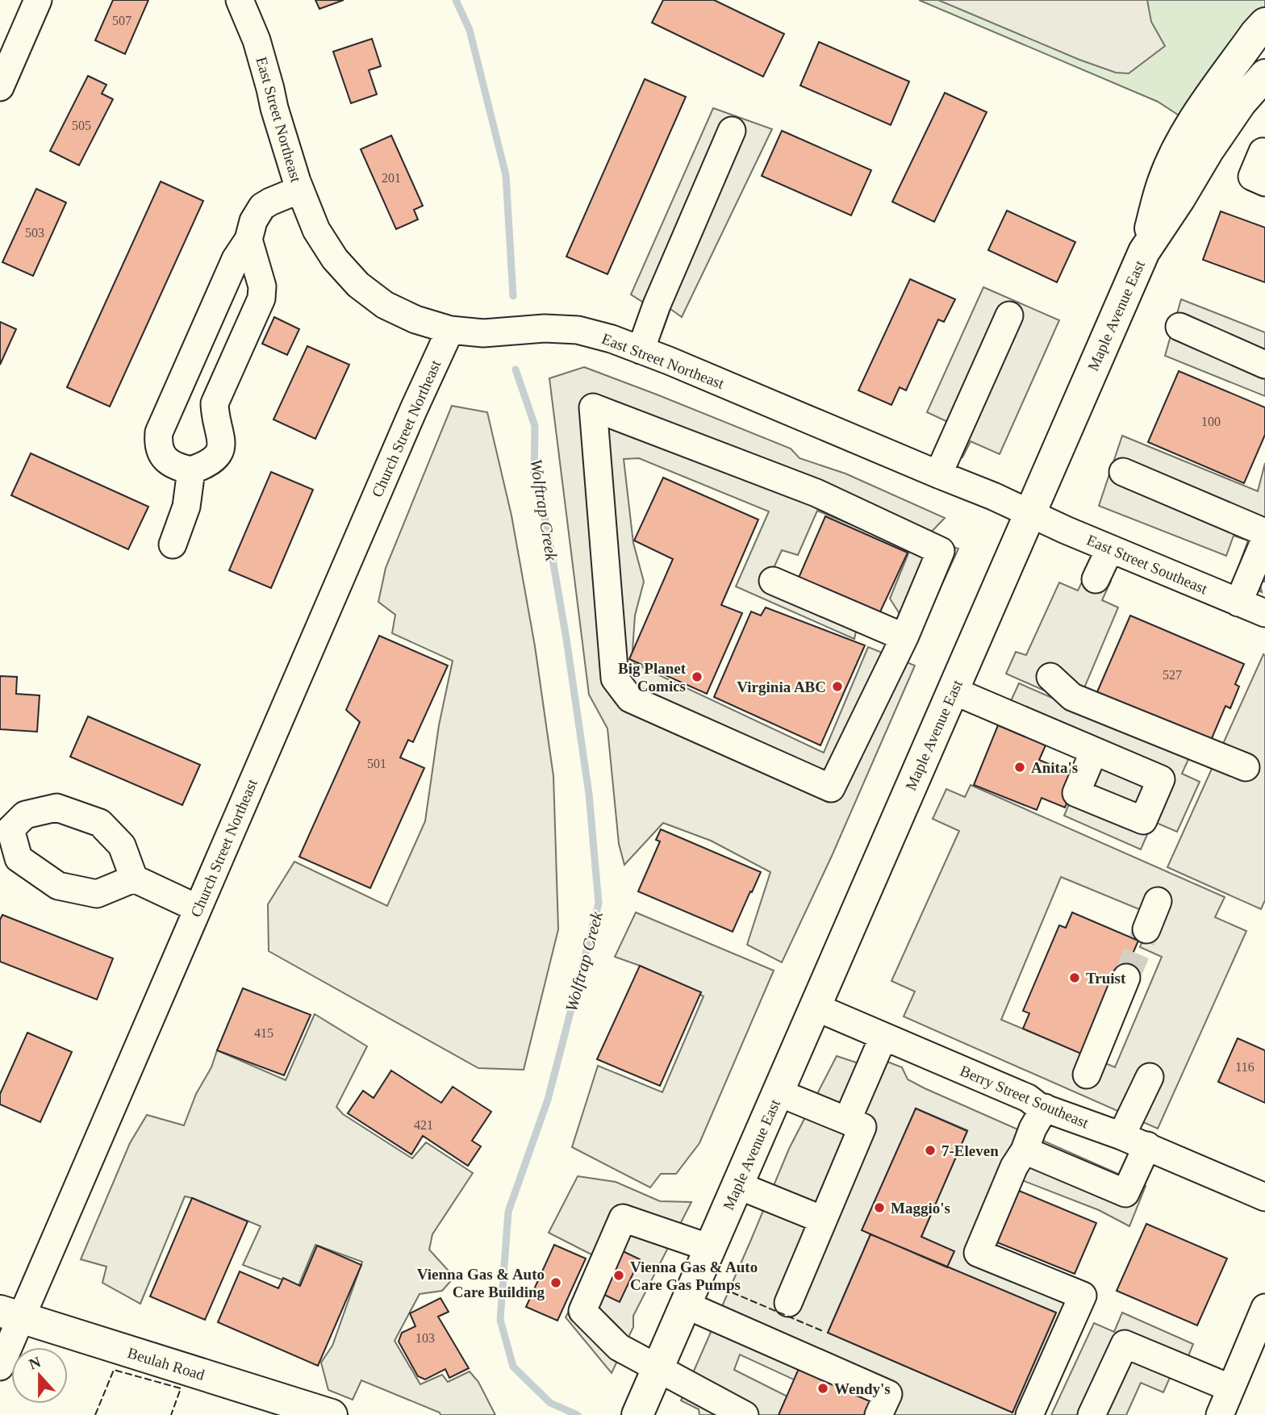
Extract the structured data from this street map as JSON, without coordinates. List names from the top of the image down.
{
  "streets": {
    "main road": ["Maple Avenue East", "Beulah Road"],
    "street": [
      "East Street Northeast",
      "Church Street Northeast",
      "East Street Southeast",
      "Berry Street Southeast"
    ]
  },
  "crossings": [
    ["East Street Northeast", "Maple Avenue East"],
    ["East Street Northeast", "Church Street Northeast"],
    ["East Street Northeast", "East Street Southeast"],
    ["Maple Avenue East", "East Street Southeast"],
    ["Maple Avenue East", "Berry Street Southeast"],
    ["Church Street Northeast", "Beulah Road"]
  ],
  "water": ["Wolftrap Creek"],
  "places": [
    "Big Planet Comics",
    "Virginia ABC",
    "Anita's",
    "Truist",
    "7-Eleven",
    "Maggio's",
    "Vienna Gas & Auto Care Gas Pumps",
    "Vienna Gas & Auto Care Building",
    "Wendy's"
  ],
  "house_numbers": [
    "507",
    "505",
    "201",
    "503",
    "100",
    "527",
    "501",
    "415",
    "116",
    "421",
    "103"
  ],
  "north": "top"
}
